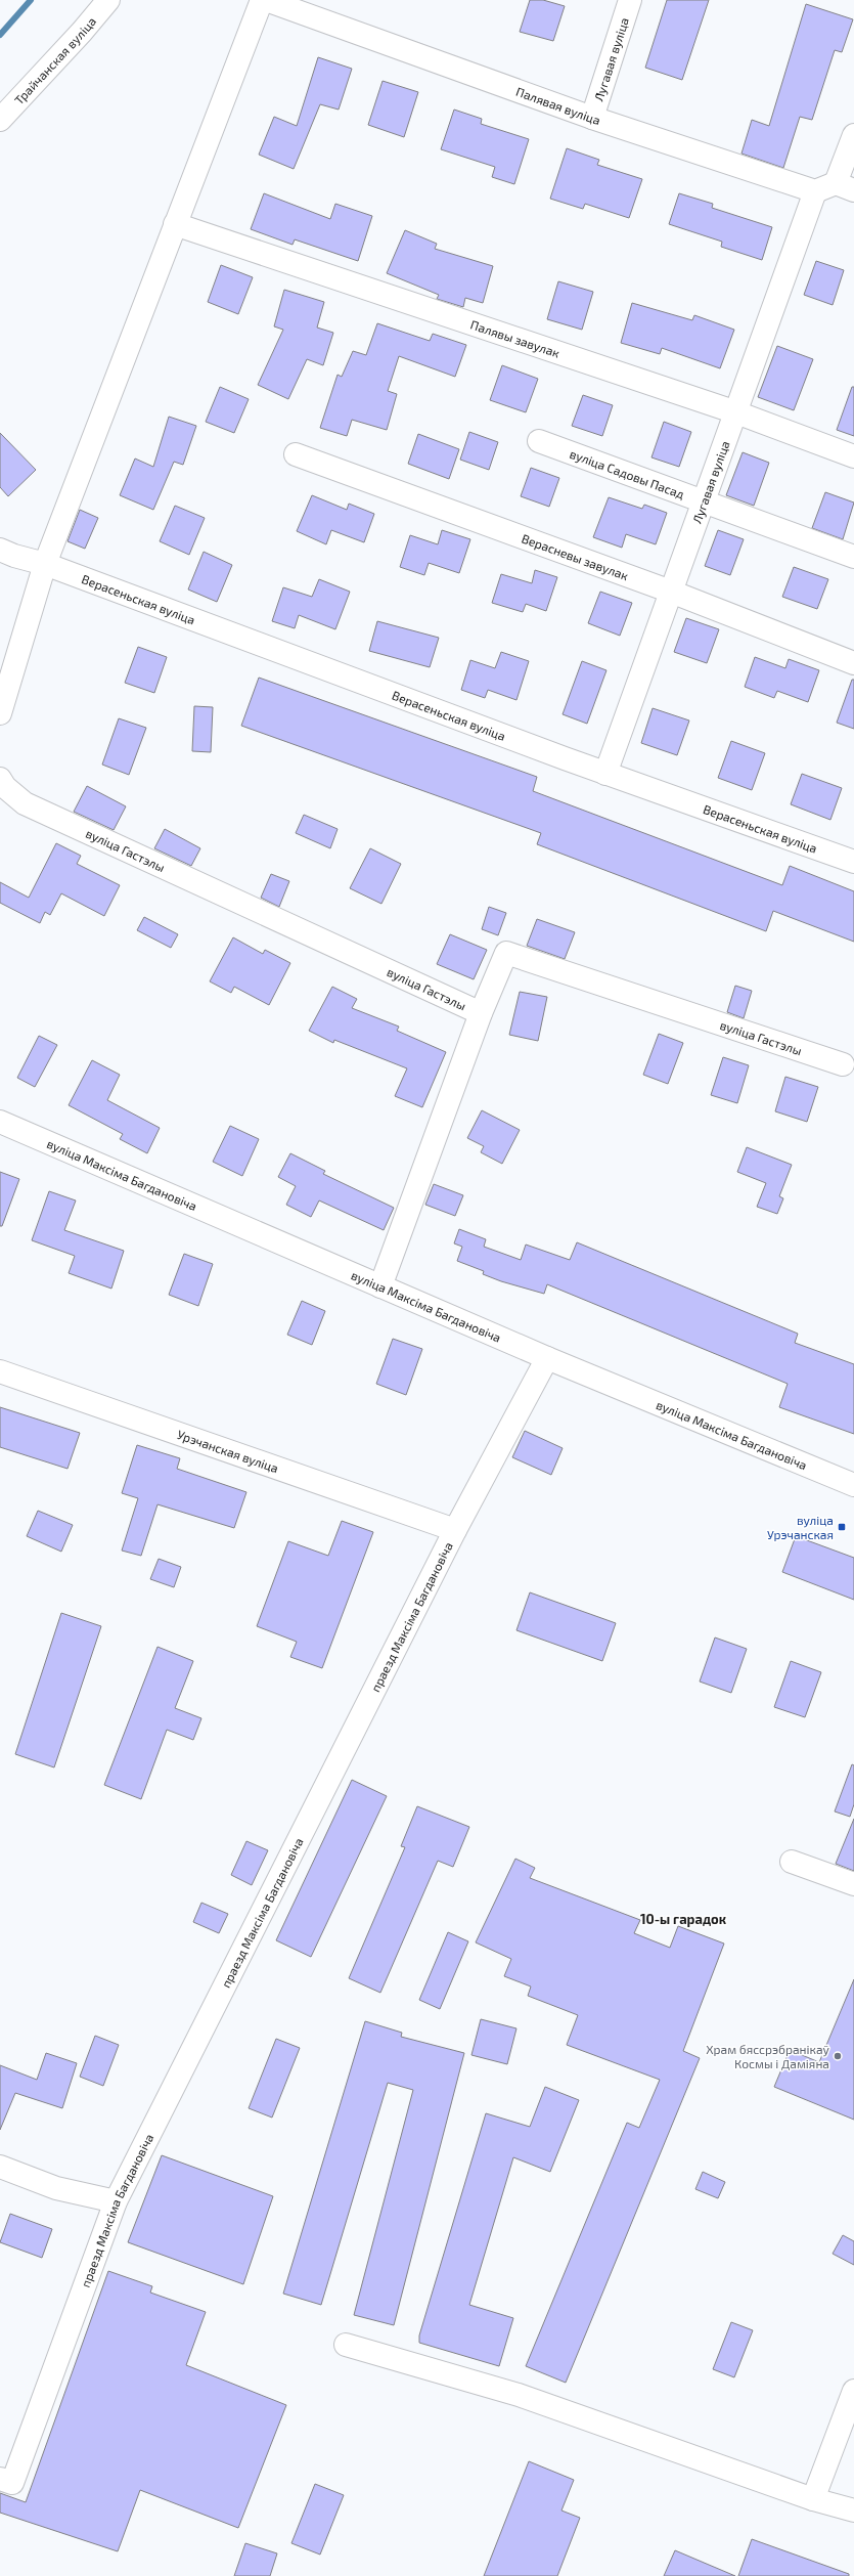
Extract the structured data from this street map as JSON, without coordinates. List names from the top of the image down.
{
  "streets": {
    "street": [
      "Лугавая вуліца",
      "Трайчанская вуліца",
      "Палявая вуліца",
      "Палявы завулак",
      "вуліца Садовы Пасад",
      "Верасневы завулак",
      "Верасеньская вуліца",
      "вуліца Гастэлы",
      "вуліца Максіма Багдановіча",
      "Урэчанская вуліца",
      "праезд Максіма Багдановіча"
    ]
  },
  "crossings": [
    ["Лугавая вуліца", "Палявая вуліца"],
    ["Лугавая вуліца", "Палявы завулак"],
    ["Лугавая вуліца", "вуліца Садовы Пасад"],
    ["Лугавая вуліца", "Верасневы завулак"],
    ["Лугавая вуліца", "Верасеньская вуліца"],
    ["вуліца Максіма Багдановіча", "праезд Максіма Багдановіча"],
    ["Урэчанская вуліца", "праезд Максіма Багдановіча"]
  ],
  "districts": ["10-ы гарадок"],
  "places": {
    "transit": ["вуліца Урэчанская"],
    "other": ["Храм бяссрэбранікаў Космы і Даміяна"]
  }
}
